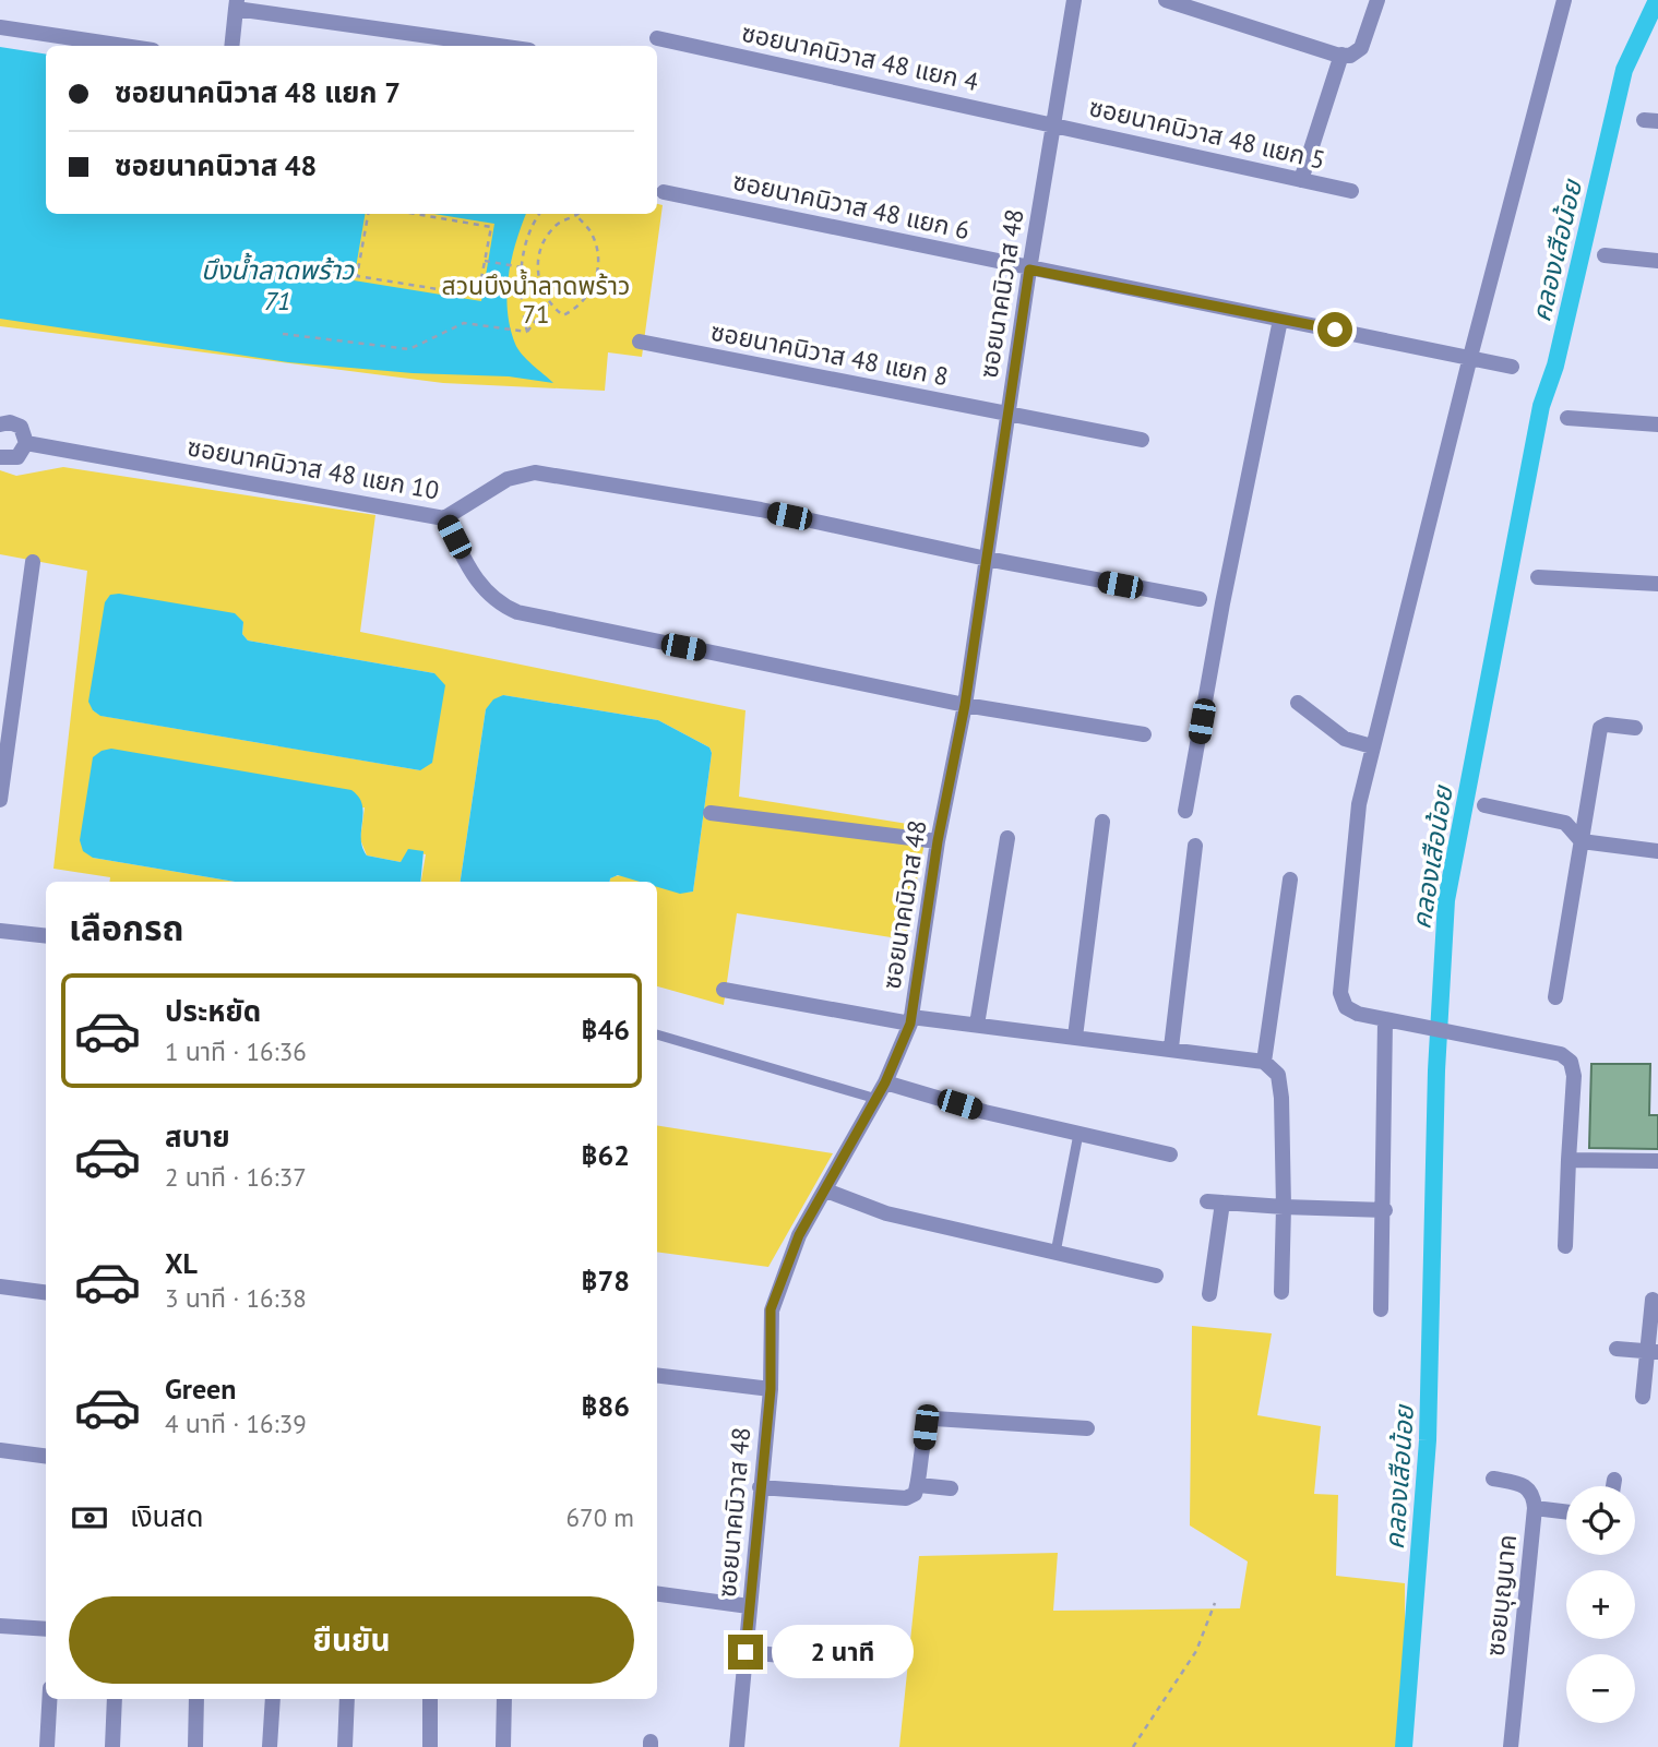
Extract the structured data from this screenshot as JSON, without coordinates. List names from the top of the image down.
{
  "streets": {
    "street": [
      "ซอยนาคนิวาส 48 แยก 4",
      "ซอยนาคนิวาส 48 แยก 5",
      "ซอยนาคนิวาส 48 แยก 6",
      "ซอยนาคนิวาส 48",
      "ซอยนาคนิวาส 48 แยก 8",
      "ซอยนาคนิวาส 48 แยก 10",
      "ซอยบุญนาค"
    ]
  },
  "crossings": [
    ["ซอยนาคนิวาส 48 แยก 4", "ซอยนาคนิวาส 48 แยก 5"],
    ["ซอยนาคนิวาส 48 แยก 4", "ซอยนาคนิวาส 48"],
    ["ซอยนาคนิวาส 48 แยก 5", "ซอยนาคนิวาส 48"],
    ["ซอยนาคนิวาส 48 แยก 6", "ซอยนาคนิวาส 48"],
    ["ซอยนาคนิวาส 48", "ซอยนาคนิวาส 48 แยก 8"],
    ["ซอยนาคนิวาส 48", "ซอยนาคนิวาส 48 แยก 10"]
  ],
  "water": ["คลองเสือน้อย", "บึงน้ำลาดพร้าว 71"],
  "parks": ["สวนบึงน้ำลาดพร้าว 71"],
  "page": {
    "banner": ["ซอยนาคนิวาส 48 แยก 7", "ซอยนาคนิวาส 48"],
    "heading": "เลือกรถ",
    "list": [
      {
        "name": "ประหยัด",
        "note": "1 นาที · 16:36",
        "value": "฿46"
      },
      {
        "name": "สบาย",
        "note": "2 นาที · 16:37",
        "value": "฿62"
      },
      {
        "name": "XL",
        "note": "3 นาที · 16:38",
        "value": "฿78"
      },
      {
        "name": "Green",
        "note": "4 นาที · 16:39",
        "value": "฿86"
      }
    ],
    "pay": ["เงินสด", "670 m"],
    "map_buttons": ["+", "−"],
    "buttons": "ยืนยัน",
    "bubble": "2 นาที"
  }
}
